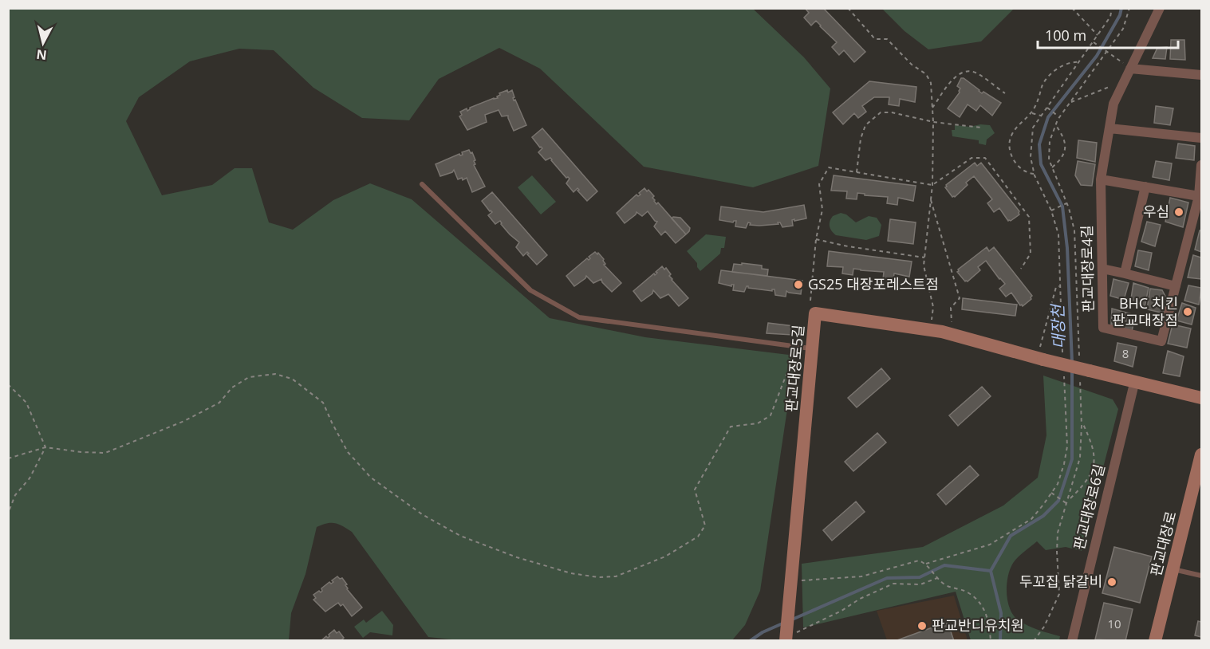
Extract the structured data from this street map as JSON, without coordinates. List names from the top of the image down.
{
  "streets": {
    "street": [
      "판교대장로4길",
      "판교대장로5길",
      "판교대장로6길",
      "판교대장로"
    ]
  },
  "water": ["대장천"],
  "places": [
    "우심",
    "GS25 대장포레스트점",
    "BHC 치킨 판교대장점",
    "두꼬집 닭갈비",
    "판교반디유치원"
  ],
  "house_numbers": ["8", "10"],
  "scale_bar": "100 m",
  "north": "bottom"
}
